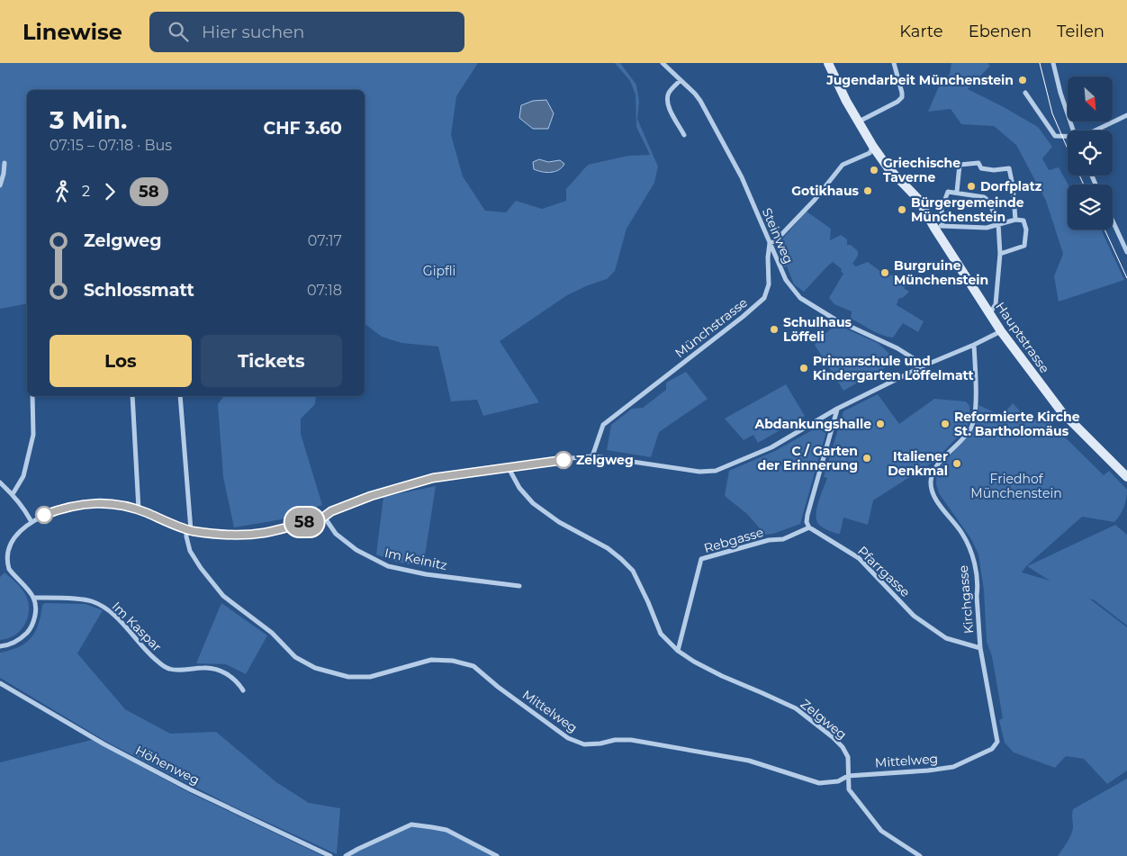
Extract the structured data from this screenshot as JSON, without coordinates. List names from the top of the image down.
{
  "streets": {
    "main road": ["Hauptstrasse"],
    "street": [
      "Steinweg",
      "Münchstrasse",
      "Rebgasse",
      "Im Keinitz",
      "Pfarrgasse",
      "Kirchgasse",
      "Im Kaspar",
      "Mittelweg",
      "Zelgweg",
      "Höhenweg"
    ]
  },
  "crossings": [
    ["Steinweg", "Münchstrasse"],
    ["Rebgasse", "Pfarrgasse"],
    ["Rebgasse", "Zelgweg"],
    ["Pfarrgasse", "Kirchgasse"],
    ["Kirchgasse", "Mittelweg"],
    ["Mittelweg", "Zelgweg"]
  ],
  "parks": ["Gipfli", "Friedhof Münchenstein"],
  "places": [
    "Jugendarbeit Münchenstein",
    "Griechische Taverne",
    "Dorfplatz",
    "Gotikhaus",
    "Bürgergemeinde Münchenstein",
    "Burgruine Münchenstein",
    "Schulhaus Löffeli",
    "Primarschule und Kindergarten Löffelmatt",
    "Abdankungshalle",
    "Reformierte Kirche St. Bartholomäus",
    "C / Garten der Erinnerung",
    "Zelgweg",
    "Italiener Denkmal"
  ],
  "lines": ["bus line 58"],
  "north": "bottom right",
  "page": {
    "header": "Linewise",
    "search": "Hier suchen",
    "nav": ["Karte", "Ebenen", "Teilen"],
    "on_map": "58",
    "heading": ["3 Min.", "07:15 – 07:18 · Bus", "CHF 3.60"],
    "legs": ["2", "58"],
    "list": [
      {
        "name": "Zelgweg",
        "value": "07:17"
      },
      {
        "name": "Schlossmatt",
        "value": "07:18"
      }
    ],
    "buttons": ["Los", "Tickets"]
  }
}
